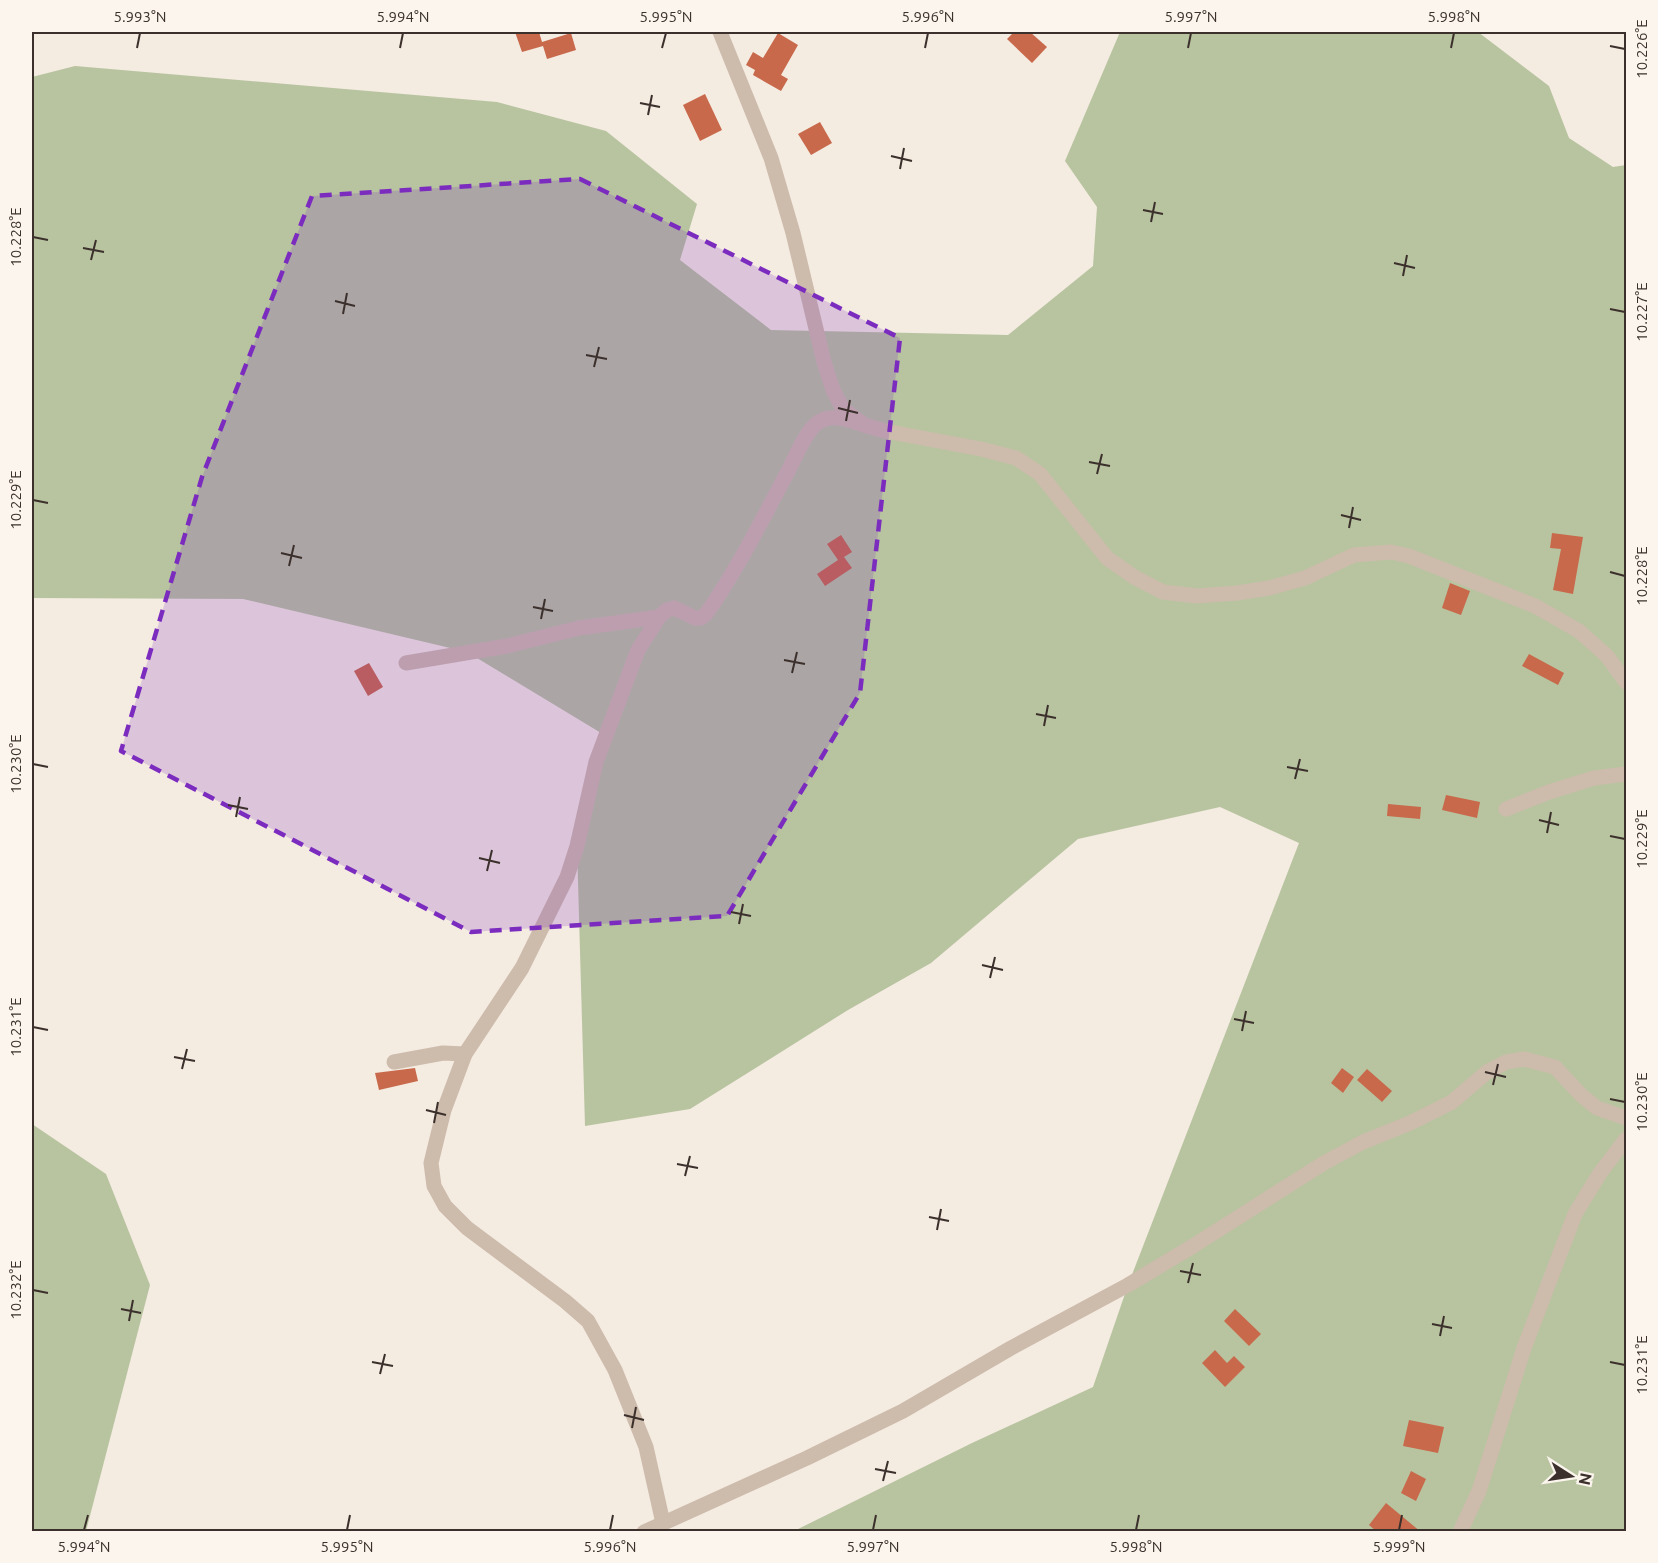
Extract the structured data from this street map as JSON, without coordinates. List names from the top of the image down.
{
  "north": "right",
  "coordinates": [
    "5.993°N",
    "5.994°N",
    "5.995°N",
    "5.996°N",
    "5.997°N",
    "5.998°N",
    "10.226°E",
    "10.228°E",
    "10.227°E",
    "10.229°E",
    "10.230°E",
    "10.231°E",
    "10.232°E",
    "5.999°N"
  ]
}
